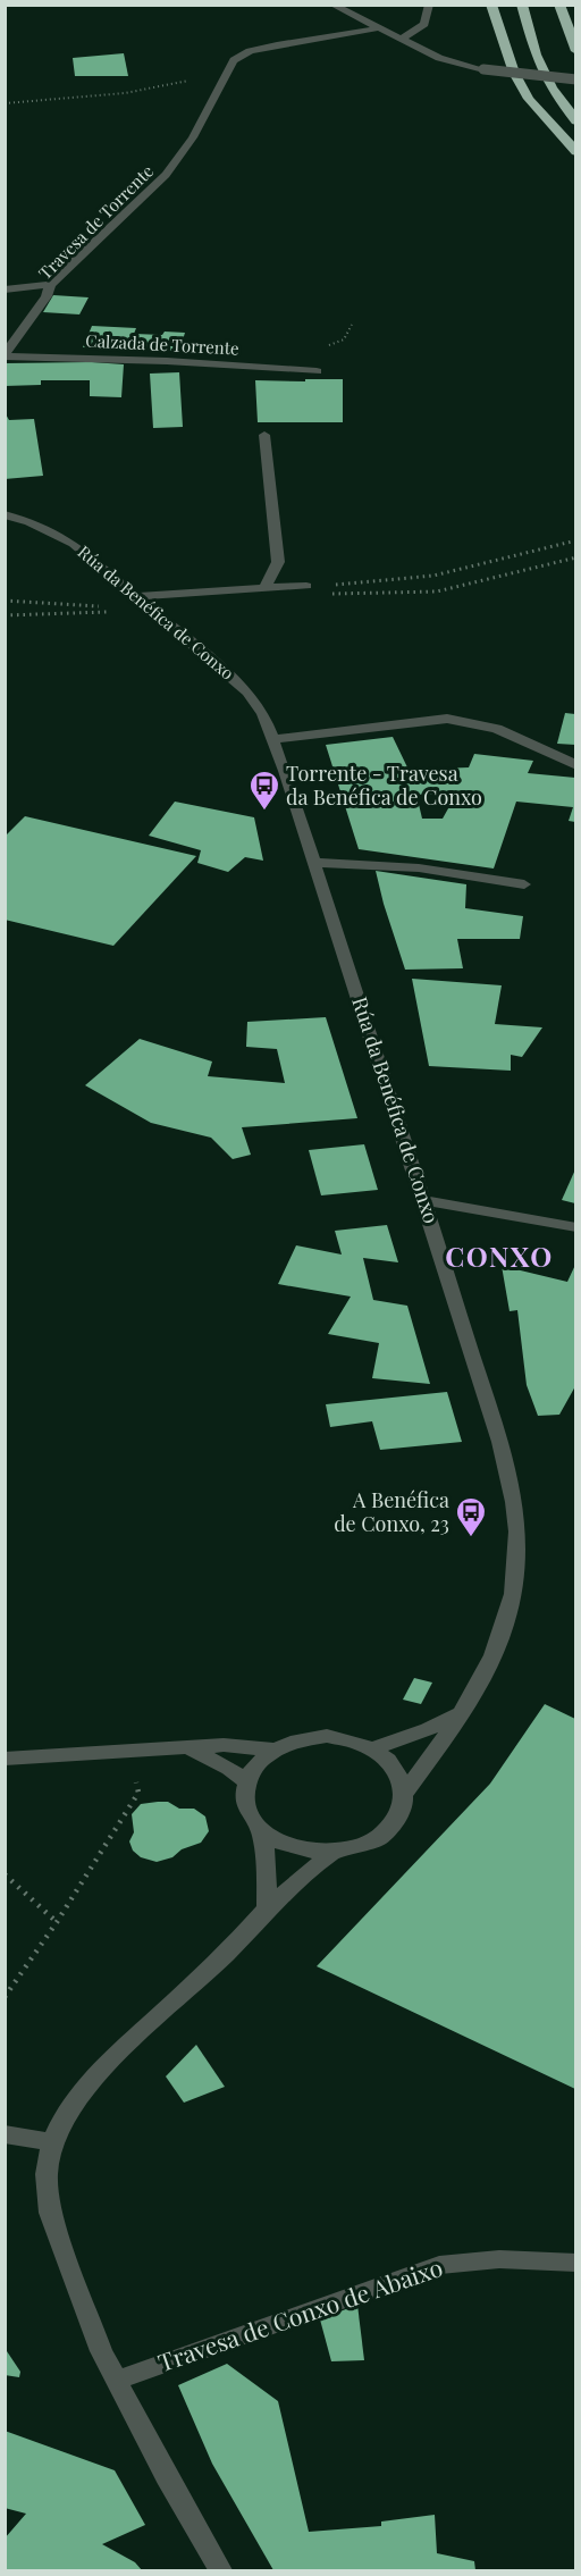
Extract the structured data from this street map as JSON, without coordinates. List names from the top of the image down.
{
  "streets": {
    "street": [
      "Travesa de Torrente",
      "Calzada de Torrente",
      "Rúa da Benéfica de Conxo",
      "Travesa de Conxo de Abaixo"
    ]
  },
  "crossings": [
    ["Travesa de Torrente", "Calzada de Torrente"],
    ["Rúa da Benéfica de Conxo", "Travesa de Conxo de Abaixo"]
  ],
  "districts": ["CONXO"],
  "places": {
    "bus stop": ["Torrente - Travesa da Benéfica de Conxo", "A Benéfica de Conxo, 23"]
  }
}
